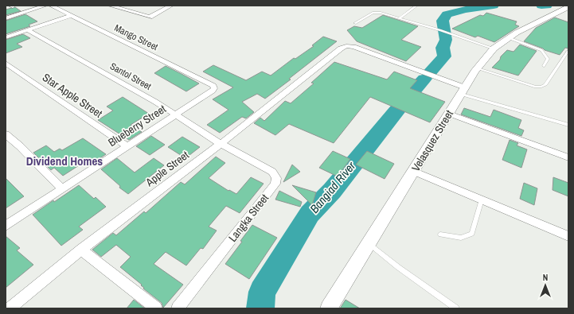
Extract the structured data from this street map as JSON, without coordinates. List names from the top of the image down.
{
  "streets": {
    "main road": ["Velasquez Street"],
    "street": [
      "Mango Street",
      "Santol Street",
      "Star Apple Street",
      "Blueberry Street",
      "Apple Street",
      "Langka Street"
    ]
  },
  "crossings": [
    ["Mango Street", "Blueberry Street"],
    ["Santol Street", "Blueberry Street"],
    ["Santol Street", "Apple Street"],
    ["Santol Street", "Langka Street"],
    ["Star Apple Street", "Blueberry Street"],
    ["Velasquez Street", "Apple Street"],
    ["Apple Street", "Langka Street"]
  ],
  "districts": ["Dividend Homes"],
  "water": ["Bangiad River"],
  "north": "top"
}
